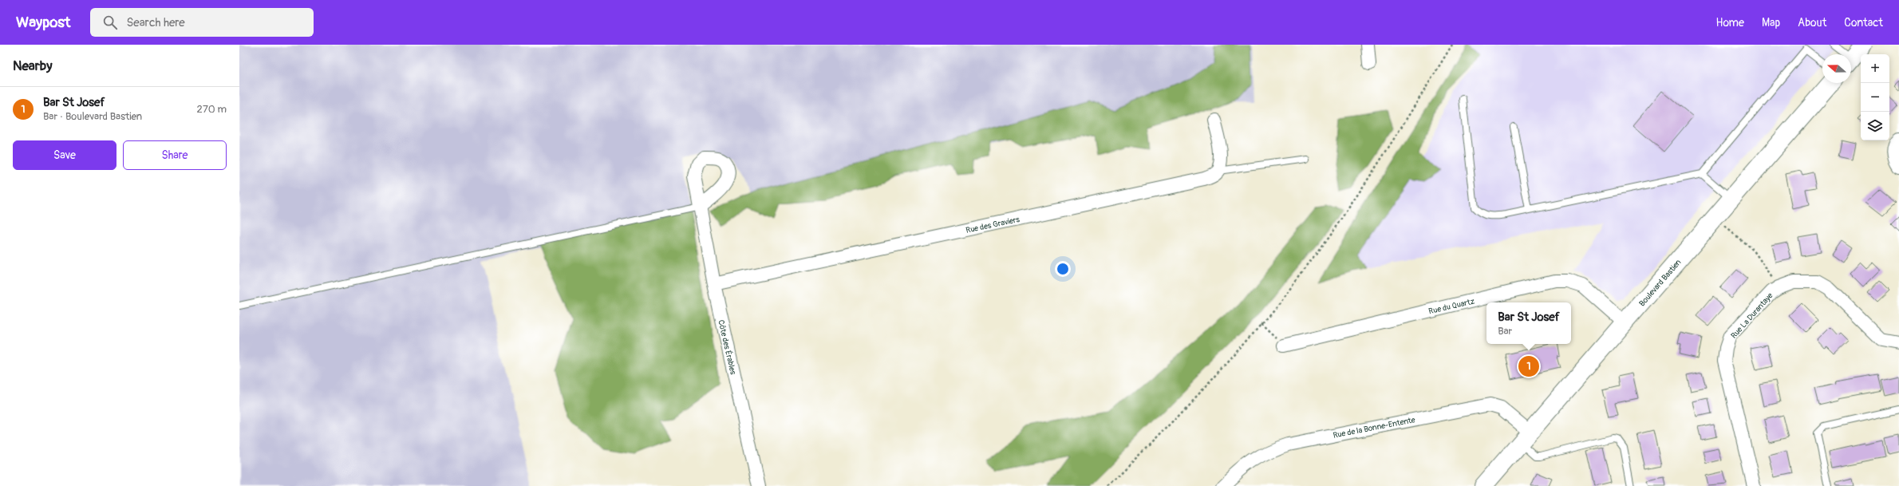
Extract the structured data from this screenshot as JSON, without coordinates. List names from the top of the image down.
{
  "streets": {
    "main road": ["Boulevard Bastien"],
    "street": [
      "Rue des Graviers",
      "Rue du Quartz",
      "Rue La Durantaye",
      "Côte des Érables",
      "Rue de la Bonne-Entente"
    ]
  },
  "crossings": [
    ["Rue des Graviers", "Côte des Érables"],
    ["Boulevard Bastien", "Rue du Quartz"],
    ["Boulevard Bastien", "Rue de la Bonne-Entente"]
  ],
  "north": "left",
  "page": {
    "header": "Waypost",
    "search": "Search here",
    "nav": [
      "Home",
      "Map",
      "About",
      "Contact"
    ],
    "heading": "Nearby",
    "map_buttons": ["+", "−"],
    "list": [
      {
        "mark": "1",
        "name": "Bar St Josef",
        "note": "Bar · Boulevard Bastien",
        "value": "270 m"
      }
    ],
    "buttons": ["Save", "Share"],
    "popup": ["Bar St Josef", "Bar"],
    "pins": "1"
  }
}
